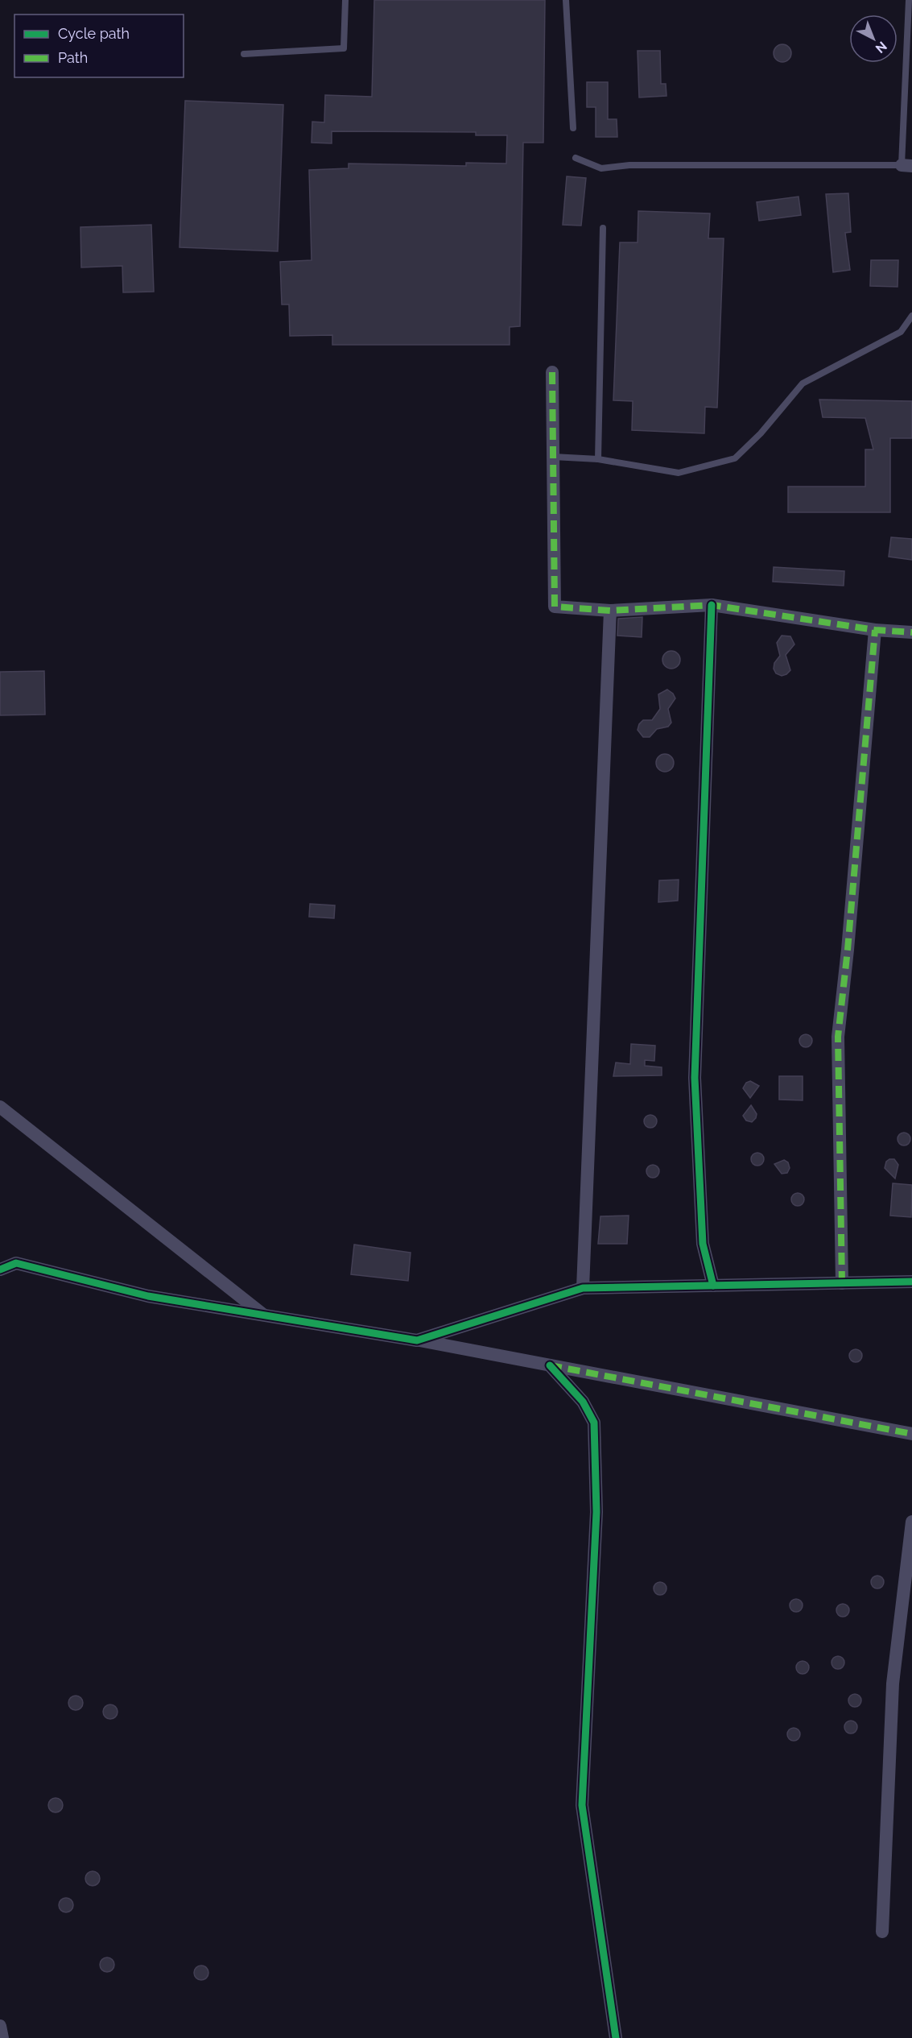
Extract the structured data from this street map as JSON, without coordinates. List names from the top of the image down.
{
  "legend": ["Cycle path", "Path"],
  "north": "bottom right"
}
